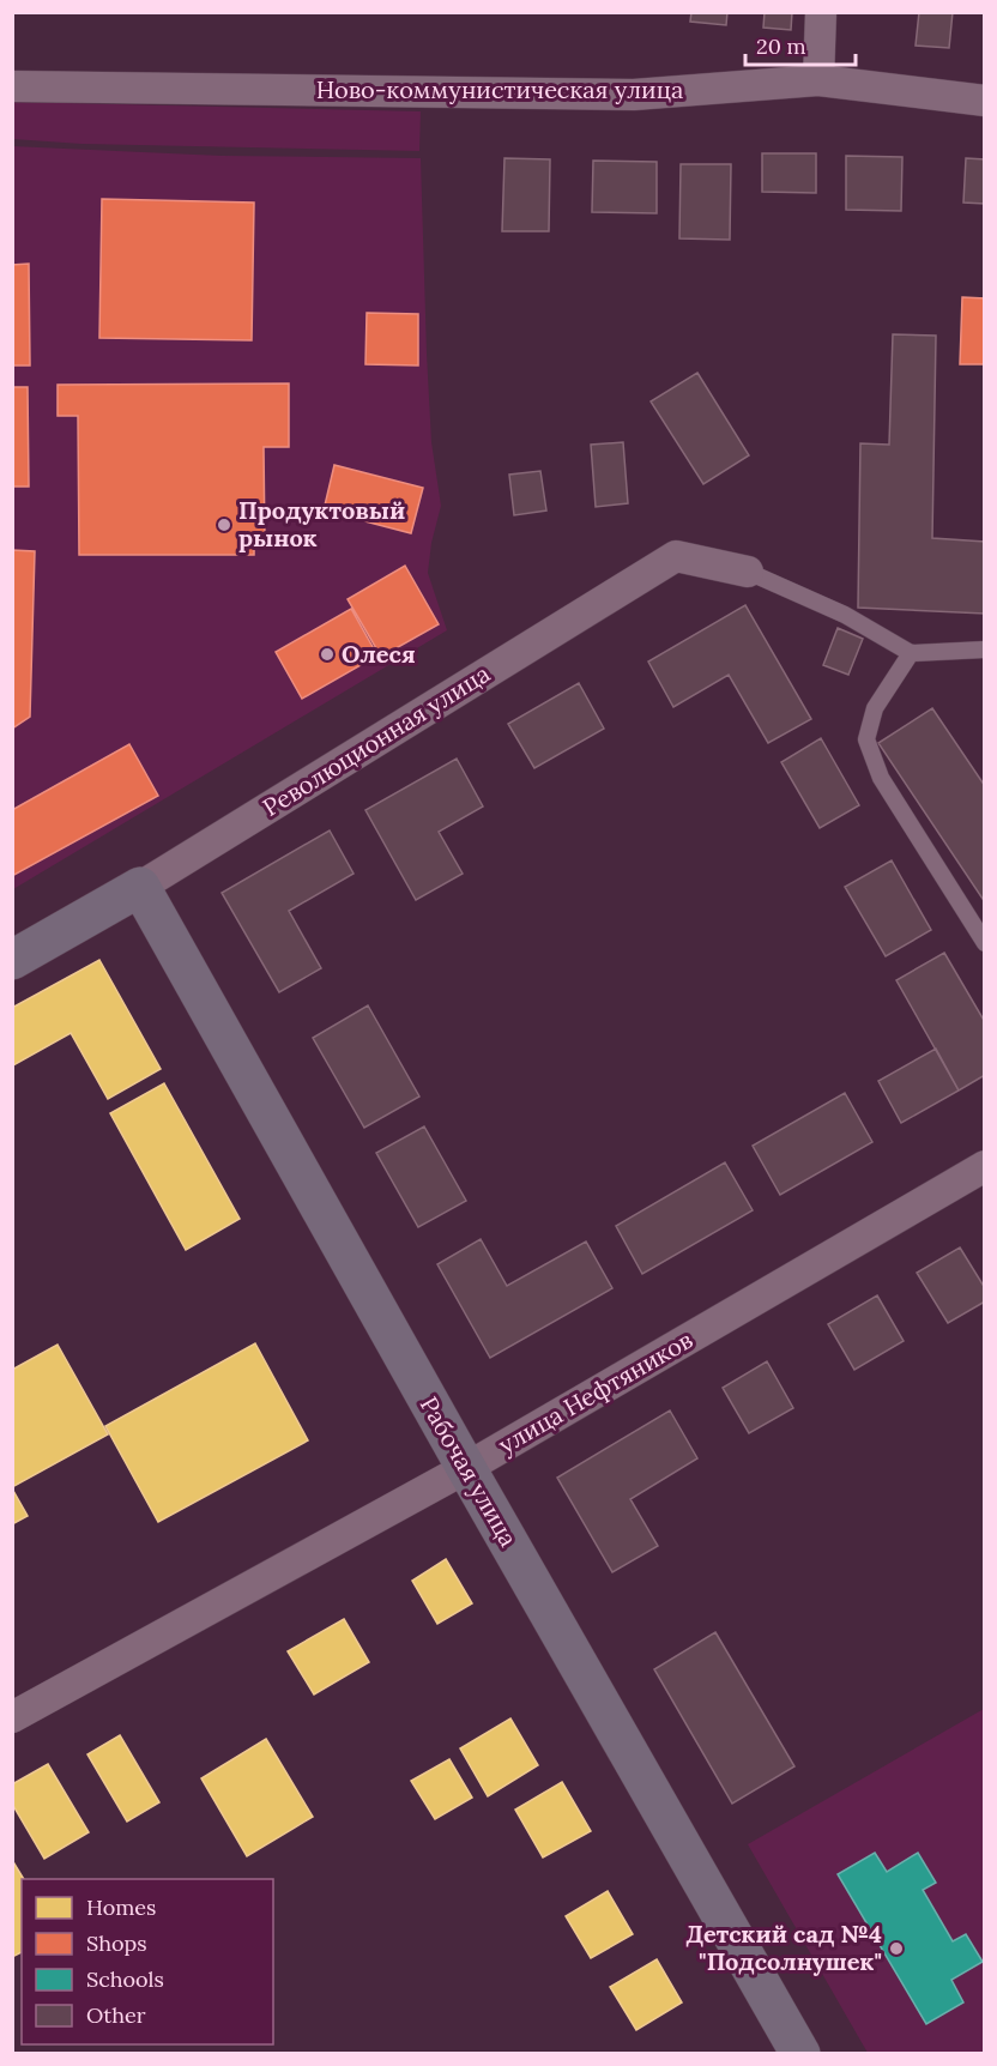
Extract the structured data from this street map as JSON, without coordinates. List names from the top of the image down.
{
  "streets": {
    "main road": ["Революционная улица", "Рабочая улица"],
    "street": ["Ново-коммунистическая улица", "улица Нефтяников"]
  },
  "crossings": [
    ["Революционная улица", "Рабочая улица"],
    ["улица Нефтяников", "Рабочая улица"]
  ],
  "places": ["Продуктовый рынок", "Олеся", "Детский сад №4 \"Подсолнушек\""],
  "legend": [
    "Homes",
    "Shops",
    "Schools",
    "Other"
  ],
  "scale_bar": "20 m"
}
